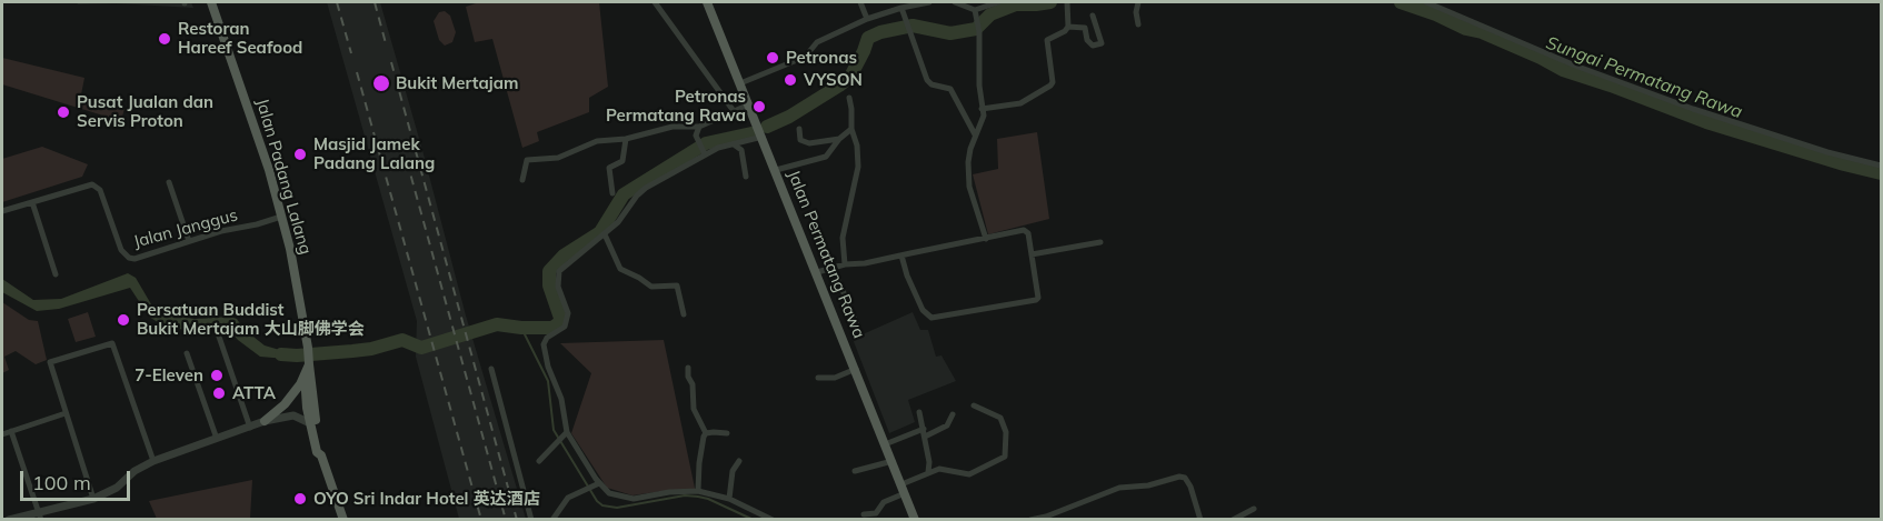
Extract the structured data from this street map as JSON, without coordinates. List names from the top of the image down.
{
  "streets": {
    "main road": ["Jalan Padang Lalang", "Jalan Permatang Rawa"],
    "street": ["Jalan Janggus"]
  },
  "crossings": [
    ["Jalan Padang Lalang", "Jalan Janggus"]
  ],
  "water": ["Sungai Permatang Rawa"],
  "places": [
    "Restoran Hareef Seafood",
    "Petronas",
    "VYSON",
    "Bukit Mertajam",
    "Petronas Permatang Rawa",
    "Pusat Jualan dan Servis Proton",
    "Masjid Jamek Padang Lalang",
    "Persatuan Buddist Bukit Mertajam 大山脚佛学会",
    "7-Eleven",
    "ATTA",
    "OYO Sri Indar Hotel 英达酒店"
  ],
  "scale_bar": "100 m"
}
